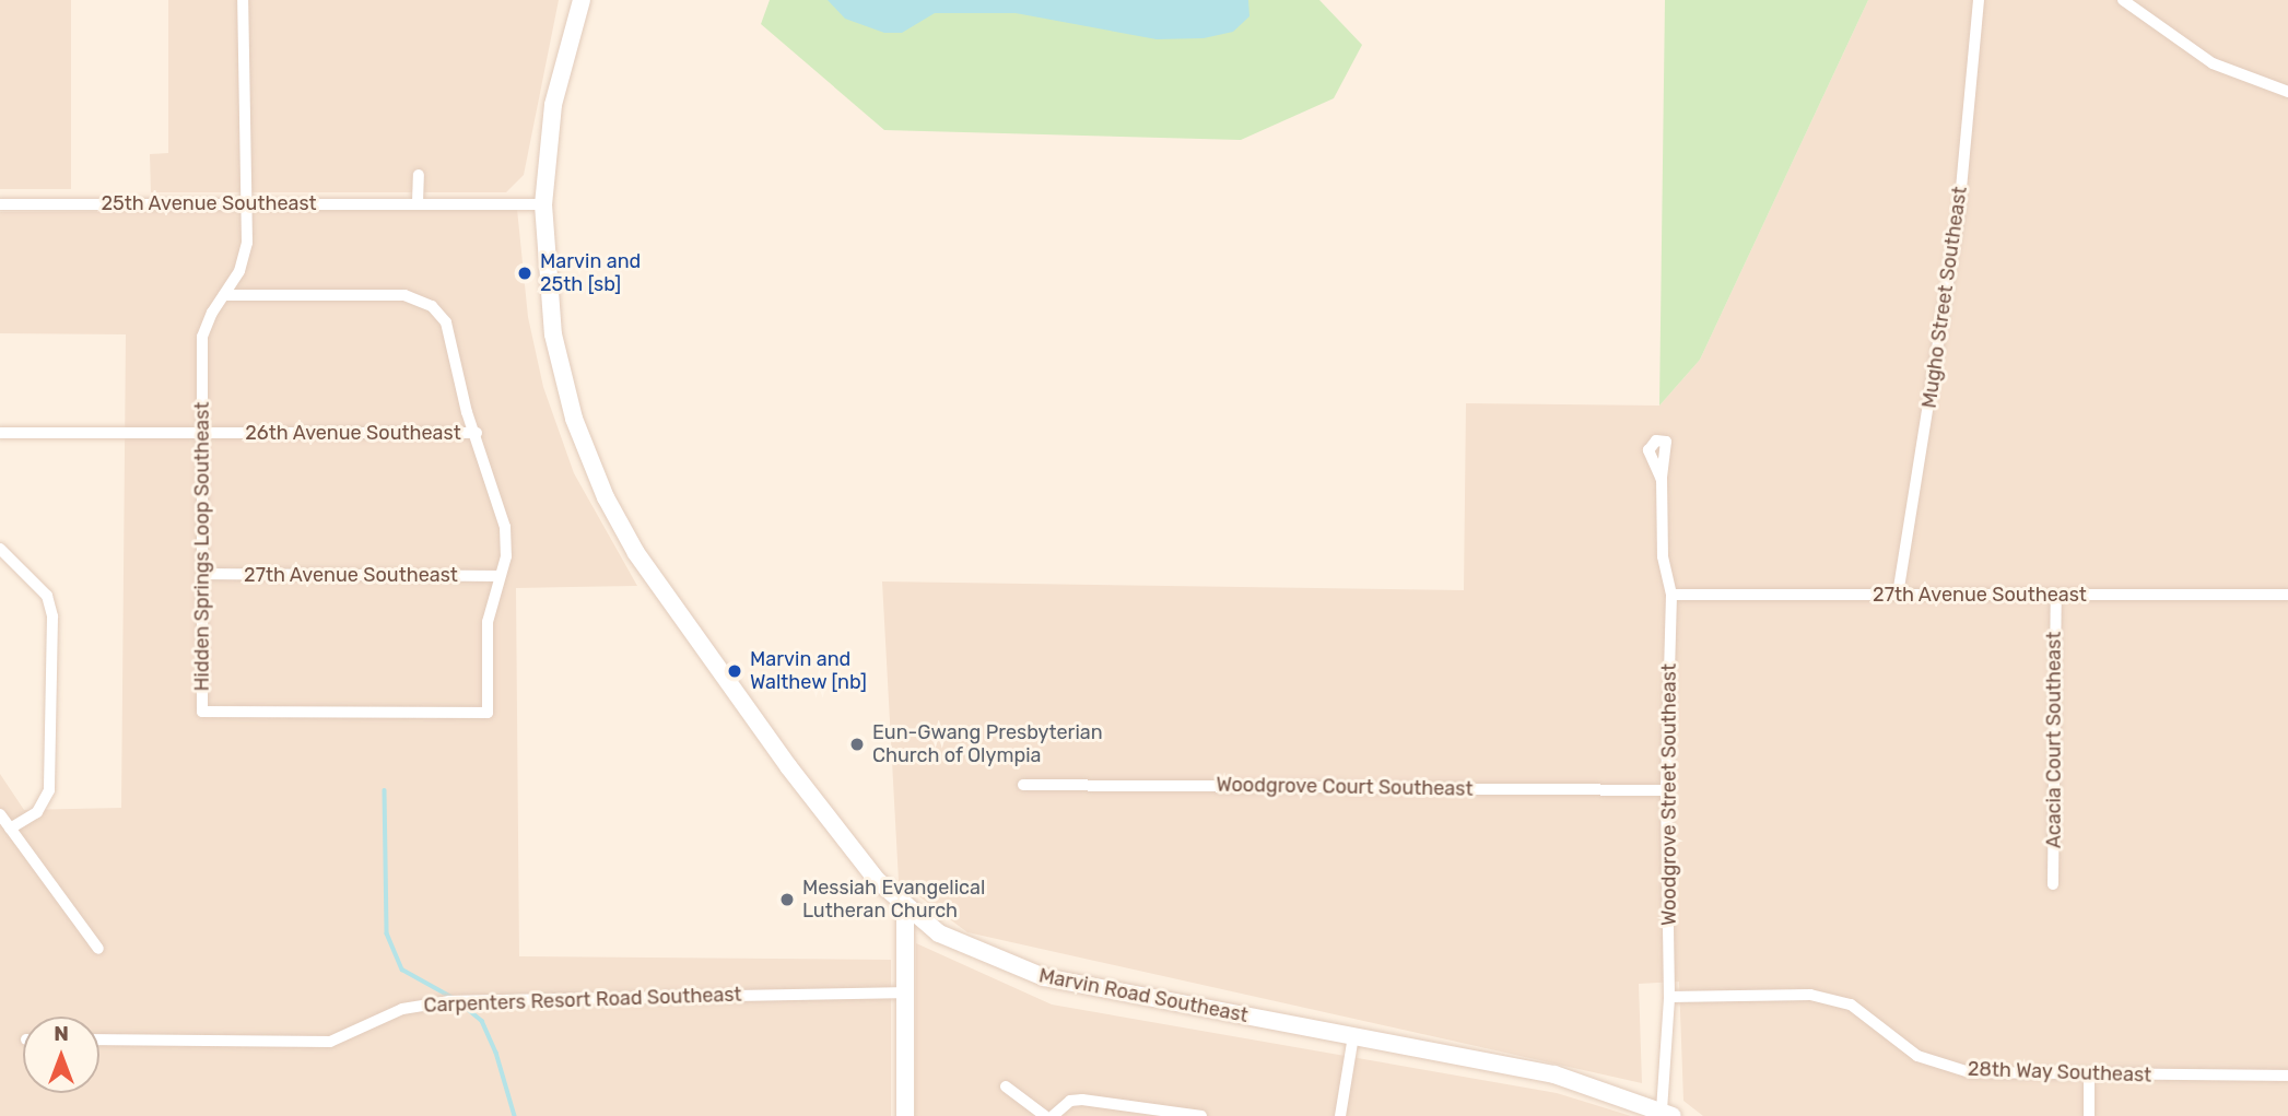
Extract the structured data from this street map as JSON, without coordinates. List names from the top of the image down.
{
  "streets": {
    "street": [
      "25th Avenue Southeast",
      "Mugho Street Southeast",
      "26th Avenue Southeast",
      "Hidden Springs Loop Southeast",
      "27th Avenue Southeast",
      "Acacia Court Southeast",
      "Woodgrove Court Southeast",
      "Woodgrove Street Southeast",
      "Marvin Road Southeast",
      "Carpenters Resort Road Southeast",
      "28th Way Southeast"
    ]
  },
  "crossings": [
    ["25th Avenue Southeast", "Hidden Springs Loop Southeast"],
    ["25th Avenue Southeast", "Marvin Road Southeast"],
    ["Mugho Street Southeast", "27th Avenue Southeast"],
    ["26th Avenue Southeast", "Hidden Springs Loop Southeast"],
    ["Hidden Springs Loop Southeast", "27th Avenue Southeast"],
    ["27th Avenue Southeast", "Acacia Court Southeast"],
    ["27th Avenue Southeast", "Woodgrove Street Southeast"],
    ["Woodgrove Court Southeast", "Woodgrove Street Southeast"],
    ["Woodgrove Street Southeast", "Marvin Road Southeast"],
    ["Woodgrove Street Southeast", "28th Way Southeast"]
  ],
  "places": [
    "Marvin and 25th [sb]",
    "Marvin and Walthew [nb]",
    "Eun-Gwang Presbyterian Church of Olympia",
    "Messiah Evangelical Lutheran Church"
  ],
  "north": "top"
}
